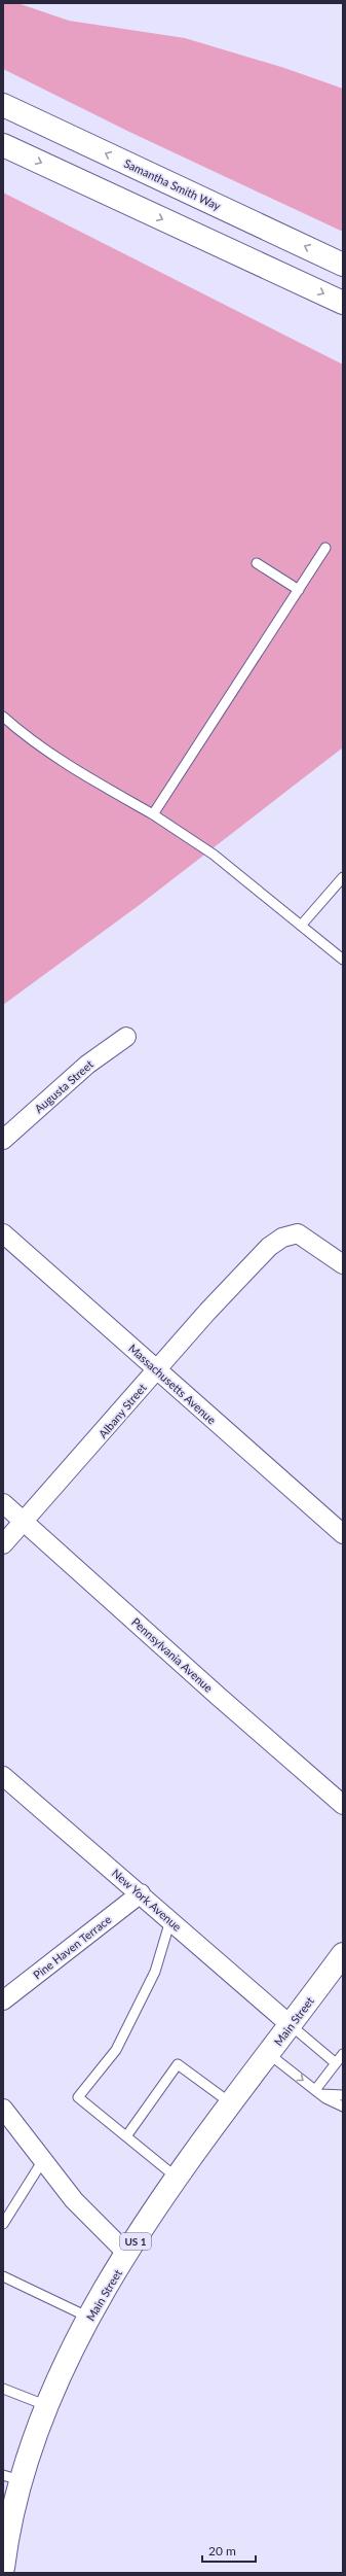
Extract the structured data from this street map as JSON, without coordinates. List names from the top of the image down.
{
  "streets": {
    "main road": ["Samantha Smith Way", "Main Street", "US 1"],
    "street": [
      "Augusta Street",
      "Massachusetts Avenue",
      "Albany Street",
      "Pennsylvania Avenue",
      "New York Avenue",
      "Pine Haven Terrace"
    ]
  },
  "crossings": [
    ["Massachusetts Avenue", "Albany Street"],
    ["Albany Street", "Pennsylvania Avenue"],
    ["New York Avenue", "Pine Haven Terrace"],
    ["New York Avenue", "Main Street"]
  ],
  "scale_bar": "20 m"
}
